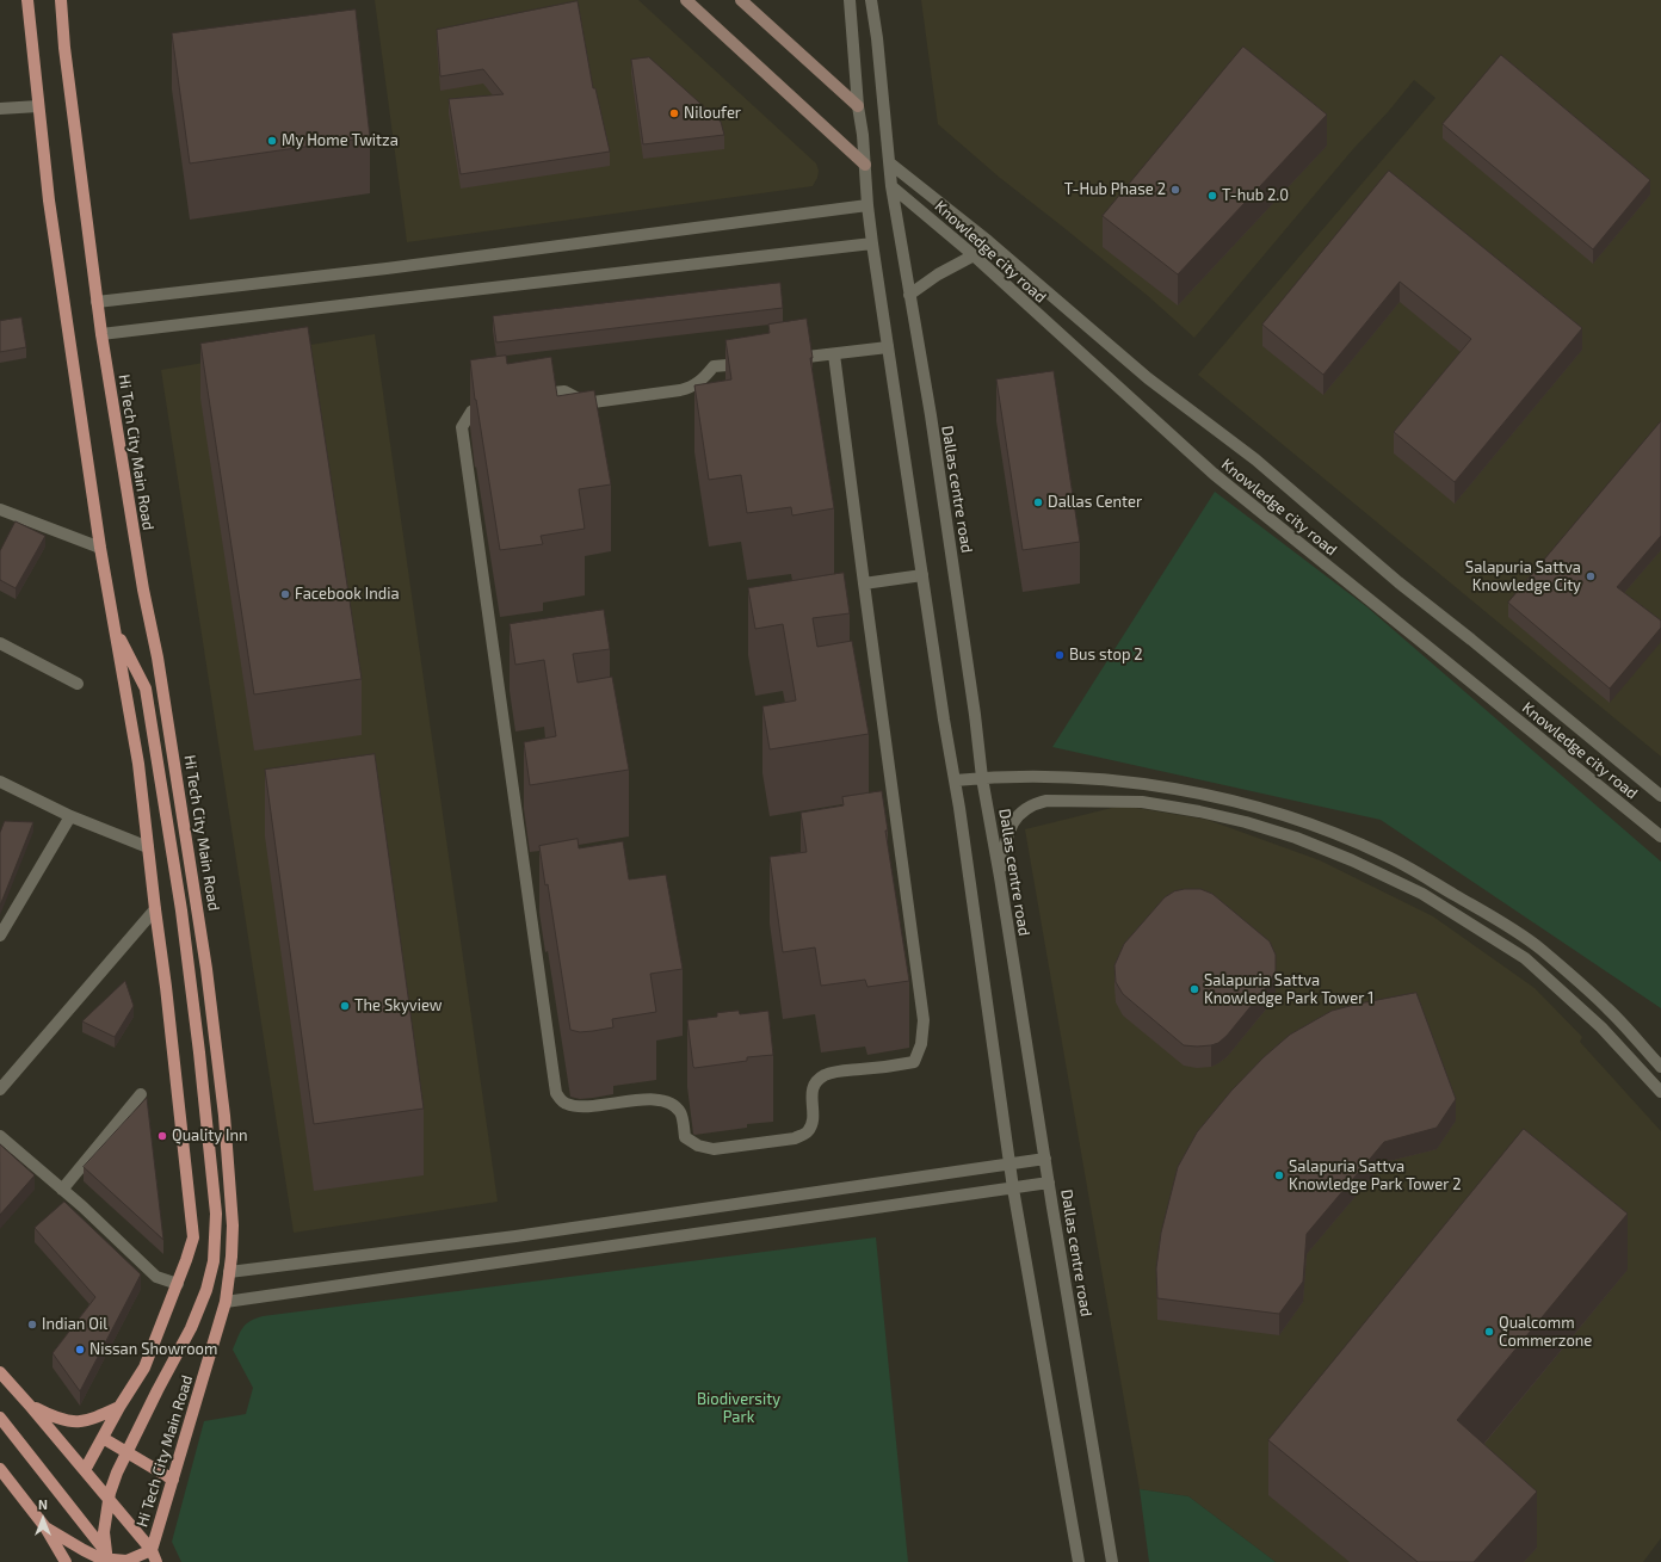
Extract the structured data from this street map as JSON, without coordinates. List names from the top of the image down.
{
  "streets": {
    "main road": ["Hi Tech City Main Road"],
    "street": ["Knowledge city road", "Dallas centre road"]
  },
  "crossings": [
    ["Knowledge city road", "Dallas centre road"]
  ],
  "parks": ["Biodiversity Park"],
  "places": [
    "Niloufer",
    "My Home Twitza",
    "T-Hub Phase 2",
    "T-hub 2.0",
    "Dallas Center",
    "Salapuria Sattva Knowledge City",
    "Facebook India",
    "Bus stop 2",
    "Salapuria Sattva Knowledge Park Tower 1",
    "The Skyview",
    "Quality Inn",
    "Salapuria Sattva Knowledge Park Tower 2",
    "Indian Oil",
    "Qualcomm Commerzone",
    "Nissan Showroom"
  ],
  "north": "top"
}
